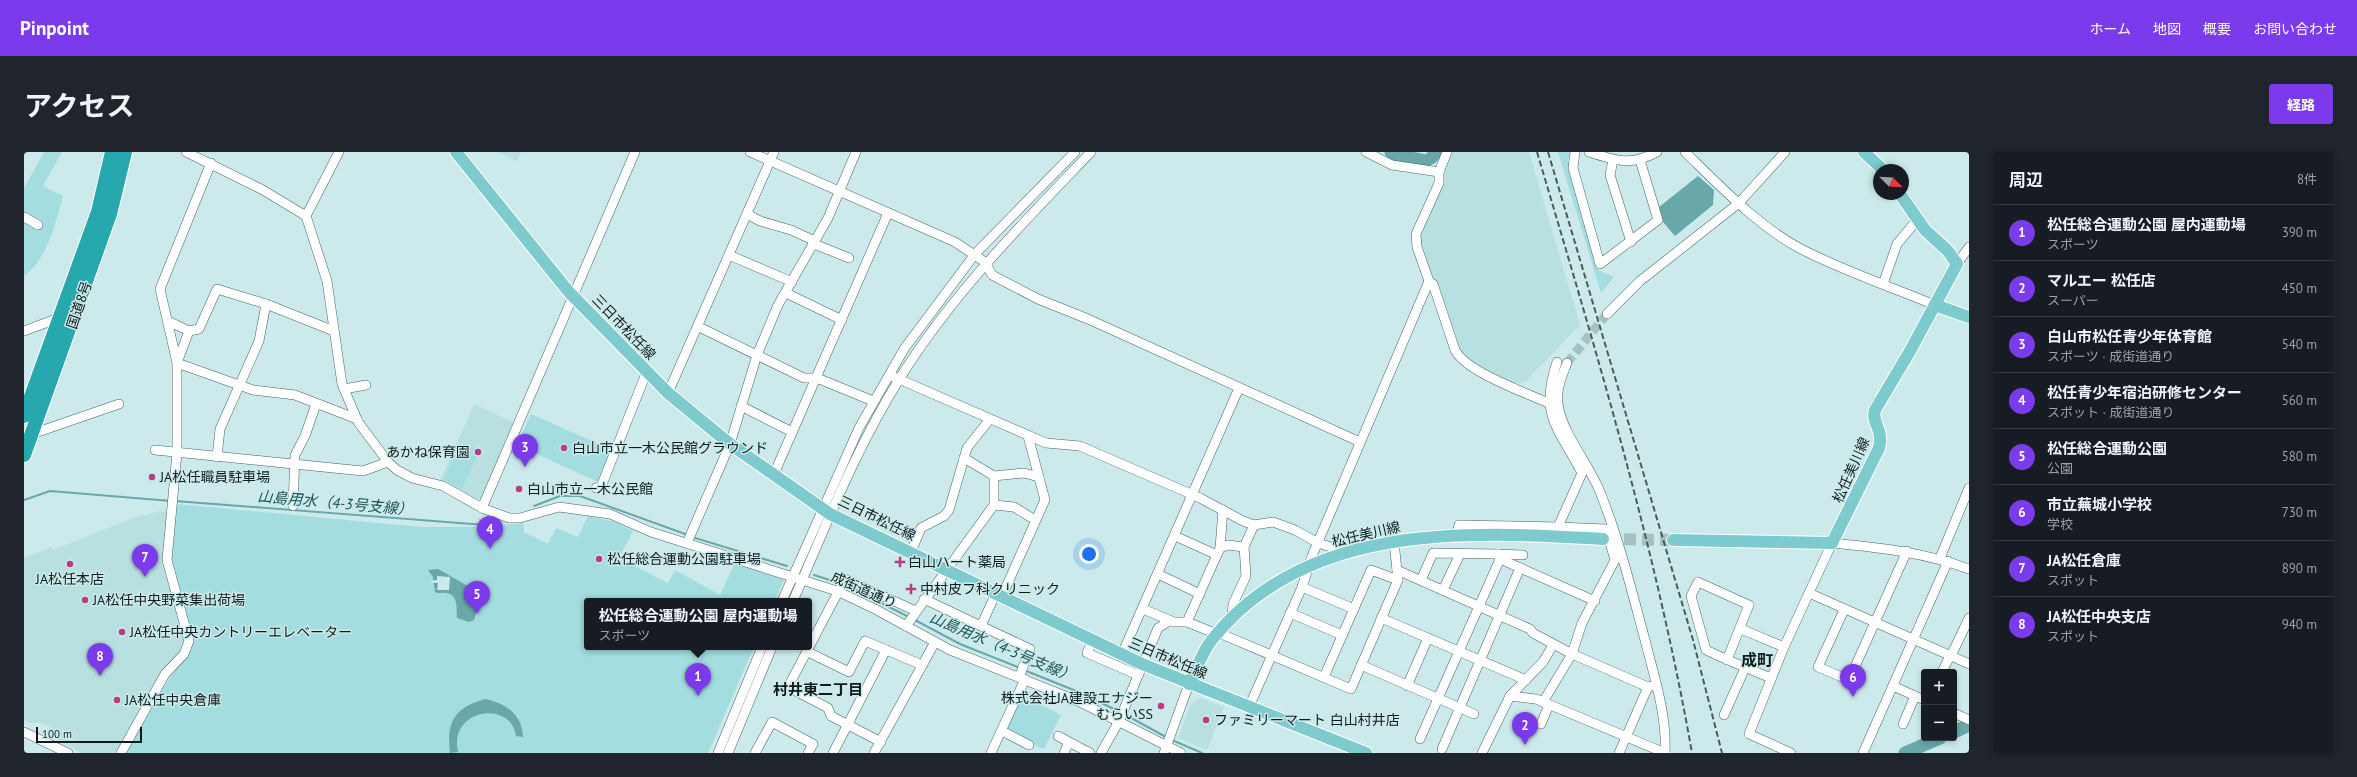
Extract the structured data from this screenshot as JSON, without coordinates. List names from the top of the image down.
{
  "streets": {
    "highway": ["国道8号"],
    "main road": ["三日市松任線", "松任美川線"],
    "street": ["成街道通り"]
  },
  "crossings": [
    ["三日市松任線", "松任美川線"]
  ],
  "districts": ["成町", "村井東二丁目"],
  "water": ["山島用水（4-3号支線）"],
  "places": {
    "other": [
      "白山市立一木公民館グラウンド",
      "あかね保育園",
      "JA松任職員駐車場",
      "白山市立一木公民館",
      "松任総合運動公園駐車場",
      "JA松任本店",
      "JA松任中央野菜集出荷場",
      "JA松任中央カントリーエレベーター",
      "JA松任中央倉庫",
      "株式会社JA建設エナジー むらいSS",
      "ファミリーマート 白山村井店"
    ],
    "health": ["白山ハート薬局", "中村皮フ科クリニック"]
  },
  "scale_bar": "100 m",
  "north": "bottom right",
  "page": {
    "header": "Pinpoint",
    "nav": [
      "ホーム",
      "地図",
      "概要",
      "お問い合わせ"
    ],
    "title": "アクセス",
    "buttons": "経路",
    "heading": ["周辺", "8件"],
    "list": [
      {
        "mark": "1",
        "name": "松任総合運動公園 屋内運動場",
        "note": "スポーツ",
        "value": "390 m"
      },
      {
        "mark": "2",
        "name": "マルエー 松任店",
        "note": "スーパー",
        "value": "450 m"
      },
      {
        "mark": "3",
        "name": "白山市松任青少年体育館",
        "note": "スポーツ · 成街道通り",
        "value": "540 m"
      },
      {
        "mark": "4",
        "name": "松任青少年宿泊研修センター",
        "note": "スポット · 成街道通り",
        "value": "560 m"
      },
      {
        "mark": "5",
        "name": "松任総合運動公園",
        "note": "公園",
        "value": "580 m"
      },
      {
        "mark": "6",
        "name": "市立蕪城小学校",
        "note": "学校",
        "value": "730 m"
      },
      {
        "mark": "7",
        "name": "JA松任倉庫",
        "note": "スポット",
        "value": "890 m"
      },
      {
        "mark": "8",
        "name": "JA松任中央支店",
        "note": "スポット",
        "value": "940 m"
      }
    ],
    "pins": [
      "3",
      "4",
      "7",
      "5",
      "8",
      "1",
      "6",
      "2"
    ],
    "popup": ["松任総合運動公園 屋内運動場", "スポーツ"],
    "map_buttons": ["+", "−"],
    "scale": "100 m"
  }
}
